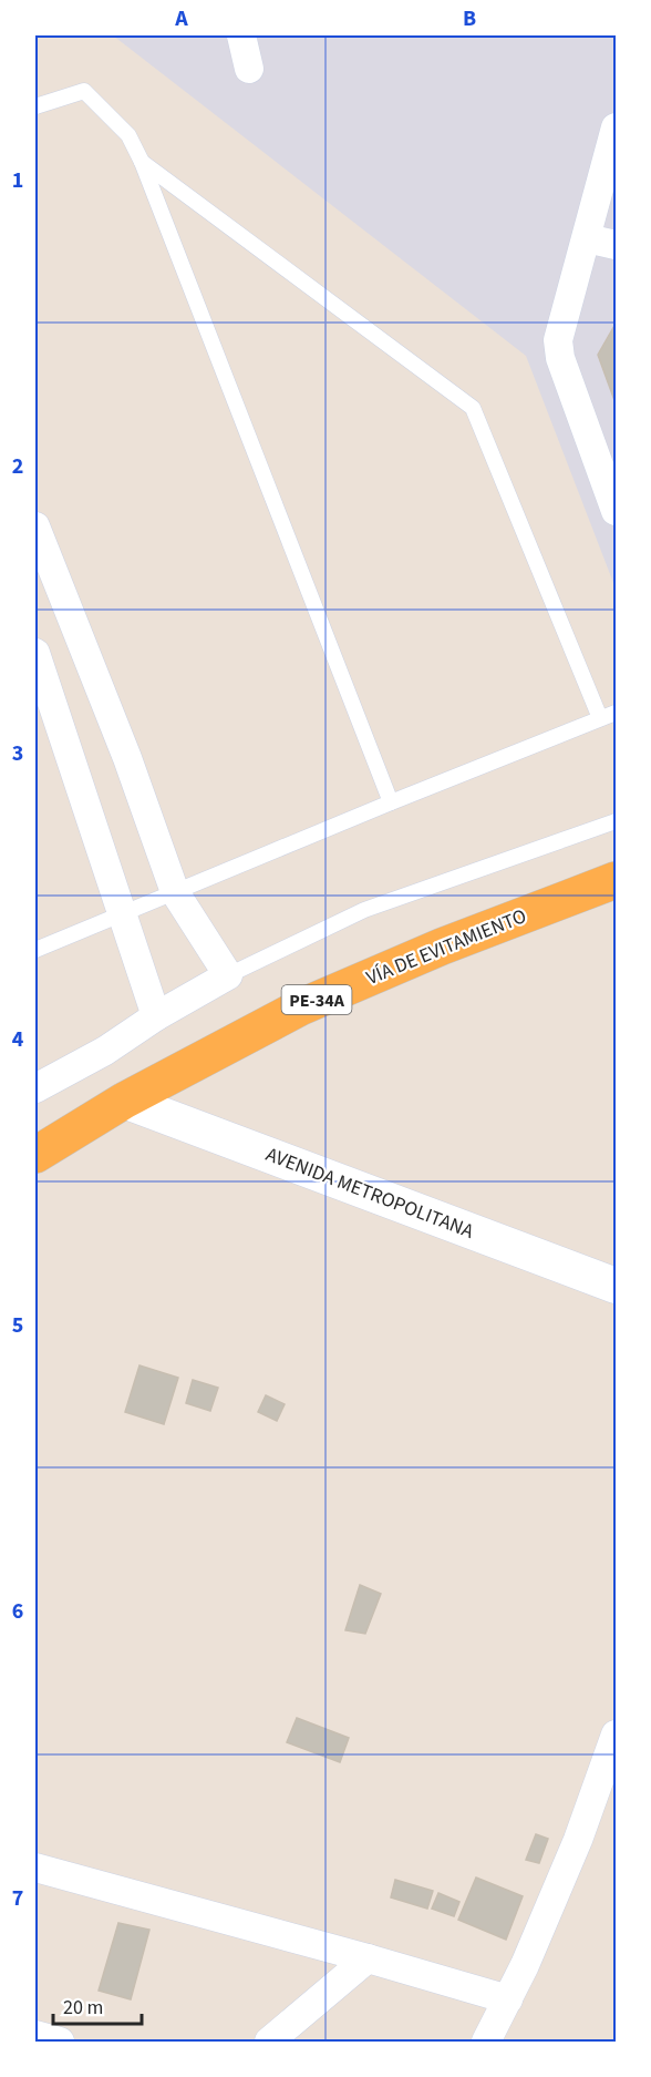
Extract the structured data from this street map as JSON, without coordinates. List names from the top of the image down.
{
  "streets": {
    "highway": ["VÍA DE EVITAMIENTO", "PE-34A"],
    "street": ["AVENIDA METROPOLITANA"]
  },
  "crossings": [
    ["VÍA DE EVITAMIENTO", "AVENIDA METROPOLITANA"]
  ],
  "scale_bar": "20 m",
  "grid": {
    "columns": ["A", "B"],
    "rows": [
      "1",
      "2",
      "3",
      "4",
      "5",
      "6",
      "7"
    ]
  }
}
